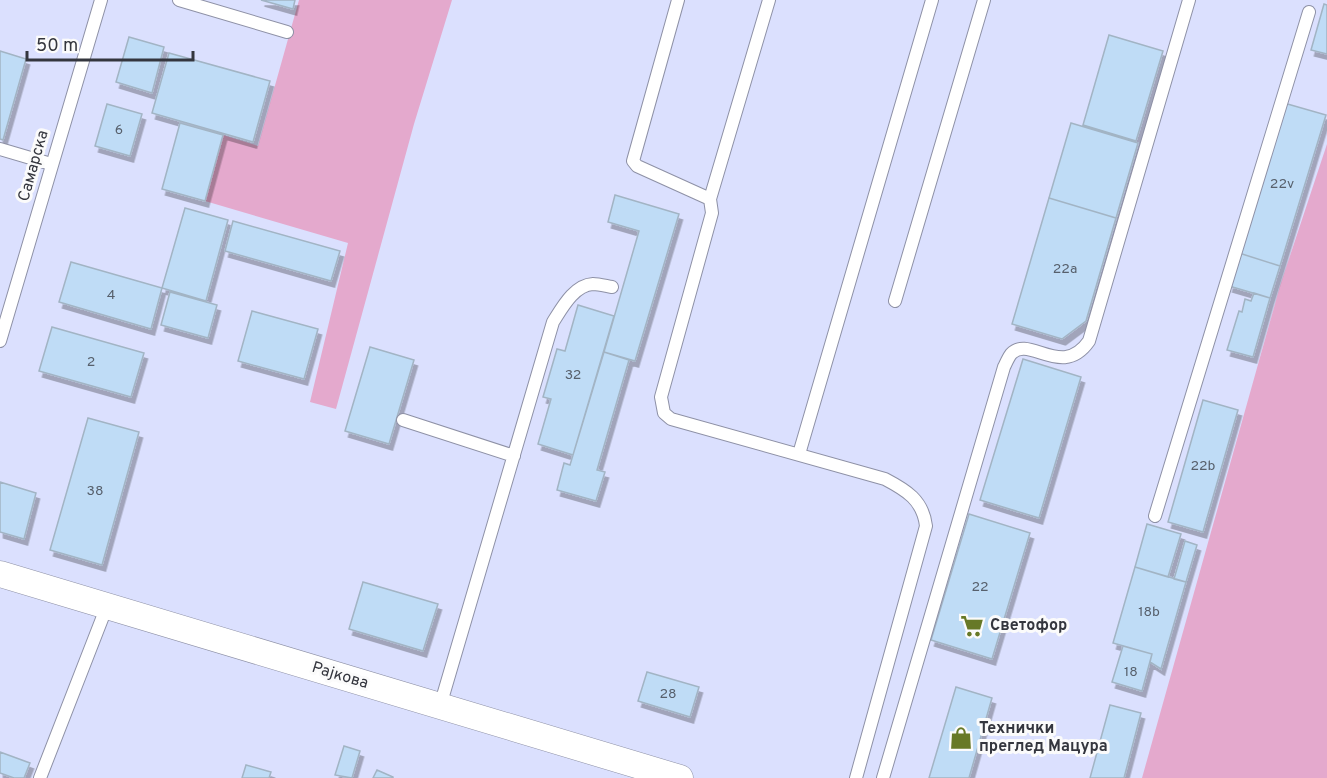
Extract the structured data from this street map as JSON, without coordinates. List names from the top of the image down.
{
  "streets": {
    "street": ["Рајкова"],
    "lane": ["Самарска"]
  },
  "places": {
    "supermarket": ["Светофор"],
    "shop": ["Технички преглед Мацура"]
  },
  "house_numbers": [
    "6",
    "22v",
    "22a",
    "4",
    "2",
    "32",
    "22b",
    "38",
    "22",
    "18b",
    "18",
    "28"
  ],
  "scale_bar": "50 m"
}
